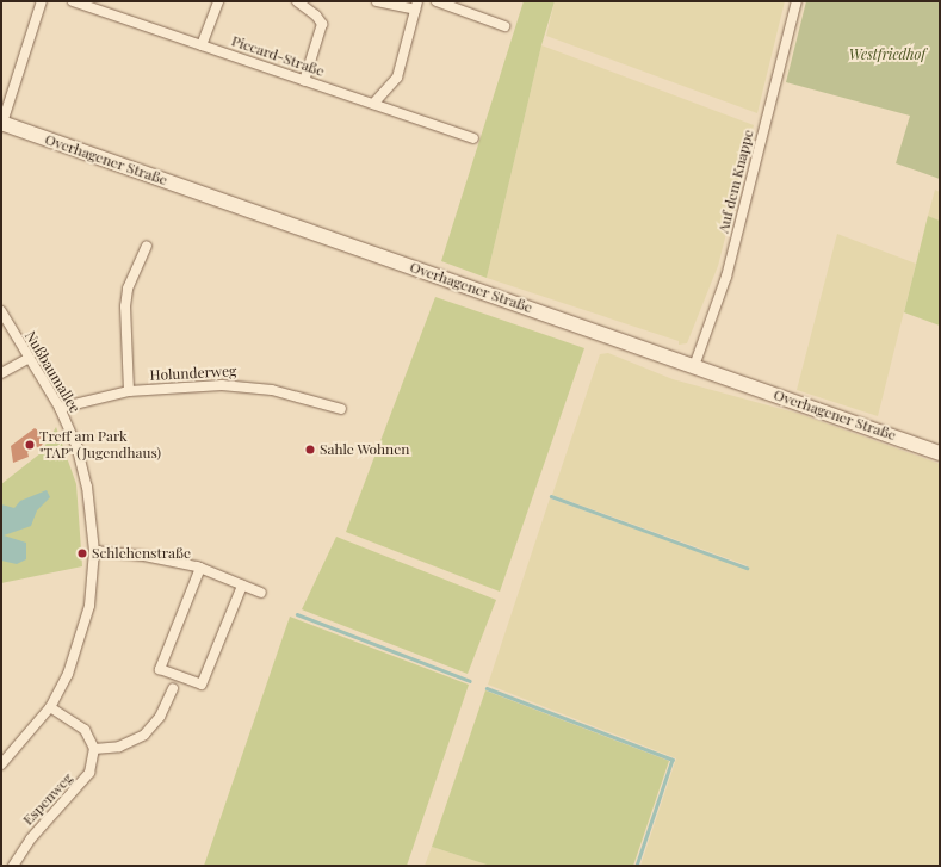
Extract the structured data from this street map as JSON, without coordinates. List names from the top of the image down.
{
  "streets": {
    "main road": ["Overhagener Straße"],
    "street": [
      "Piccard-Straße",
      "Auf dem Knappe",
      "Nußbaumallee",
      "Holunderweg",
      "Espenweg"
    ]
  },
  "crossings": [
    ["Overhagener Straße", "Auf dem Knappe"],
    ["Nußbaumallee", "Holunderweg"]
  ],
  "parks": ["Westfriedhof"],
  "places": ["Treff am Park \"TAP\" (Jugendhaus)", "Sahle Wohnen", "Schlehenstraße"]
}
